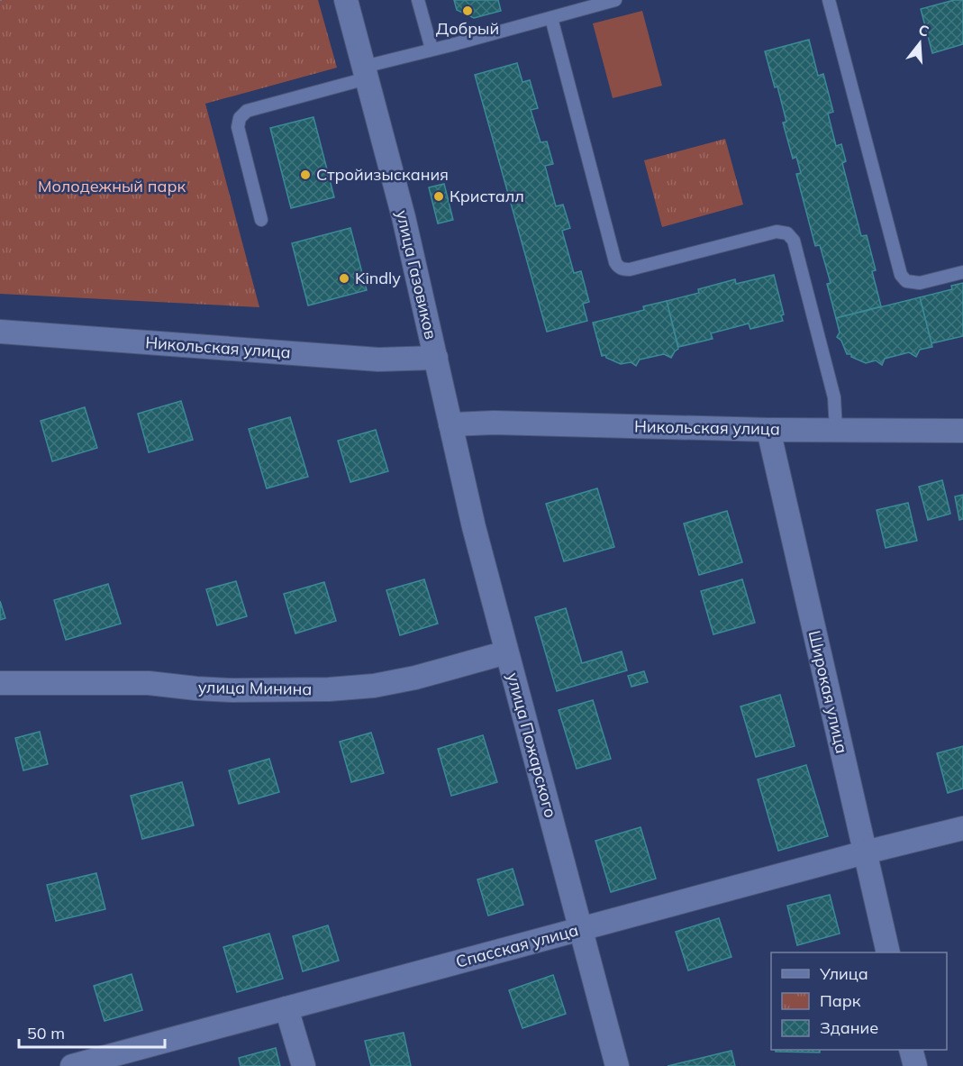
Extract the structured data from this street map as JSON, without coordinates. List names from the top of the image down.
{
  "streets": {
    "street": [
      "улица Газовиков",
      "Никольская улица",
      "улица Минина",
      "Широкая улица",
      "улица Пожарского",
      "Спасская улица"
    ]
  },
  "crossings": [
    ["улица Газовиков", "Никольская улица"],
    ["улица Газовиков", "улица Пожарского"],
    ["Никольская улица", "Широкая улица"],
    ["Никольская улица", "улица Пожарского"],
    ["улица Минина", "улица Пожарского"],
    ["Широкая улица", "Спасская улица"],
    ["улица Пожарского", "Спасская улица"]
  ],
  "parks": ["Молодежный парк"],
  "places": [
    "Добрый",
    "Стройизыскания",
    "Кристалл",
    "Kindly"
  ],
  "legend": ["Улица", "Парк", "Здание"],
  "scale_bar": "50 m",
  "north": "top"
}
